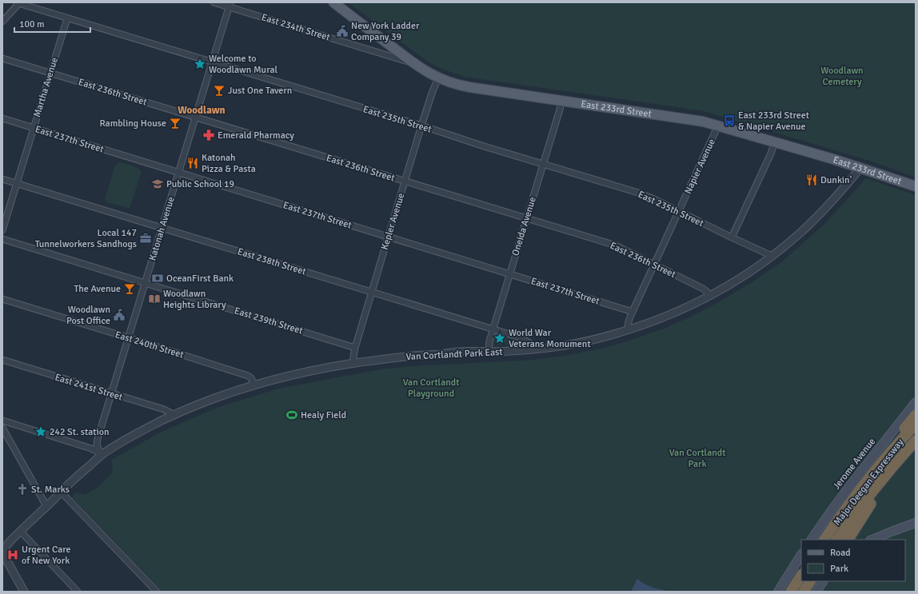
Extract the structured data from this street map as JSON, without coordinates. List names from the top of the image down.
{
  "streets": {
    "highway": ["Major Deegan Expressway"],
    "main road": ["East 233rd Street", "Jerome Avenue"],
    "street": [
      "East 234th Street",
      "Martha Avenue",
      "East 236th Street",
      "East 235th Street",
      "East 237th Street",
      "Napier Avenue",
      "Kepler Avenue",
      "Oneida Avenue",
      "Katonah Avenue",
      "East 238th Street",
      "East 239th Street",
      "East 240th Street",
      "Van Cortlandt Park East",
      "East 241st Street"
    ]
  },
  "crossings": [
    ["East 234th Street", "East 233rd Street"],
    ["East 234th Street", "Katonah Avenue"],
    ["Martha Avenue", "East 236th Street"],
    ["Martha Avenue", "East 235th Street"],
    ["Martha Avenue", "East 237th Street"],
    ["Martha Avenue", "East 238th Street"],
    ["East 236th Street", "Napier Avenue"],
    ["East 236th Street", "Kepler Avenue"],
    ["East 236th Street", "Oneida Avenue"],
    ["East 236th Street", "Katonah Avenue"],
    ["East 236th Street", "Van Cortlandt Park East"],
    ["East 233rd Street", "Napier Avenue"],
    ["East 233rd Street", "Kepler Avenue"],
    ["East 233rd Street", "Oneida Avenue"],
    ["East 233rd Street", "Van Cortlandt Park East"],
    ["East 235th Street", "Napier Avenue"],
    ["East 235th Street", "Kepler Avenue"],
    ["East 235th Street", "Oneida Avenue"],
    ["East 235th Street", "Katonah Avenue"],
    ["East 235th Street", "Van Cortlandt Park East"],
    ["East 237th Street", "Napier Avenue"],
    ["East 237th Street", "Kepler Avenue"],
    ["East 237th Street", "Oneida Avenue"],
    ["East 237th Street", "Katonah Avenue"],
    ["Napier Avenue", "Van Cortlandt Park East"],
    ["Kepler Avenue", "East 238th Street"],
    ["Kepler Avenue", "East 239th Street"],
    ["Oneida Avenue", "East 238th Street"],
    ["Oneida Avenue", "Van Cortlandt Park East"],
    ["Katonah Avenue", "East 238th Street"],
    ["Katonah Avenue", "East 239th Street"],
    ["Katonah Avenue", "East 240th Street"],
    ["Katonah Avenue", "Van Cortlandt Park East"],
    ["Katonah Avenue", "East 241st Street"],
    ["East 238th Street", "Van Cortlandt Park East"],
    ["East 240th Street", "Van Cortlandt Park East"],
    ["Van Cortlandt Park East", "East 241st Street"]
  ],
  "districts": ["Woodlawn"],
  "parks": ["Woodlawn Cemetery", "Van Cortlandt Playground", "Van Cortlandt Park"],
  "places": {
    "public building": ["New York Ladder Company 39", "Woodlawn Post Office"],
    "place": ["Welcome to Woodlawn Mural", "World War Veterans Monument", "242 St. station"],
    "bar": ["Just One Tavern", "Rambling House", "The Avenue"],
    "bus stop": ["East 233rd Street & Napier Avenue"],
    "pharmacy": ["Emerald Pharmacy"],
    "restaurant": ["Katonah Pizza & Pasta", "Dunkin'"],
    "school or university": ["Public School 19"],
    "office": ["Local 147 Tunnelworkers Sandhogs"],
    "bank": ["OceanFirst Bank"],
    "library": ["Woodlawn Heights Library"],
    "sports": ["Healy Field"],
    "church": ["St. Marks"],
    "hospital": ["Urgent Care of New York"]
  },
  "legend": ["Road", "Park"],
  "scale_bar": "100 m"
}
